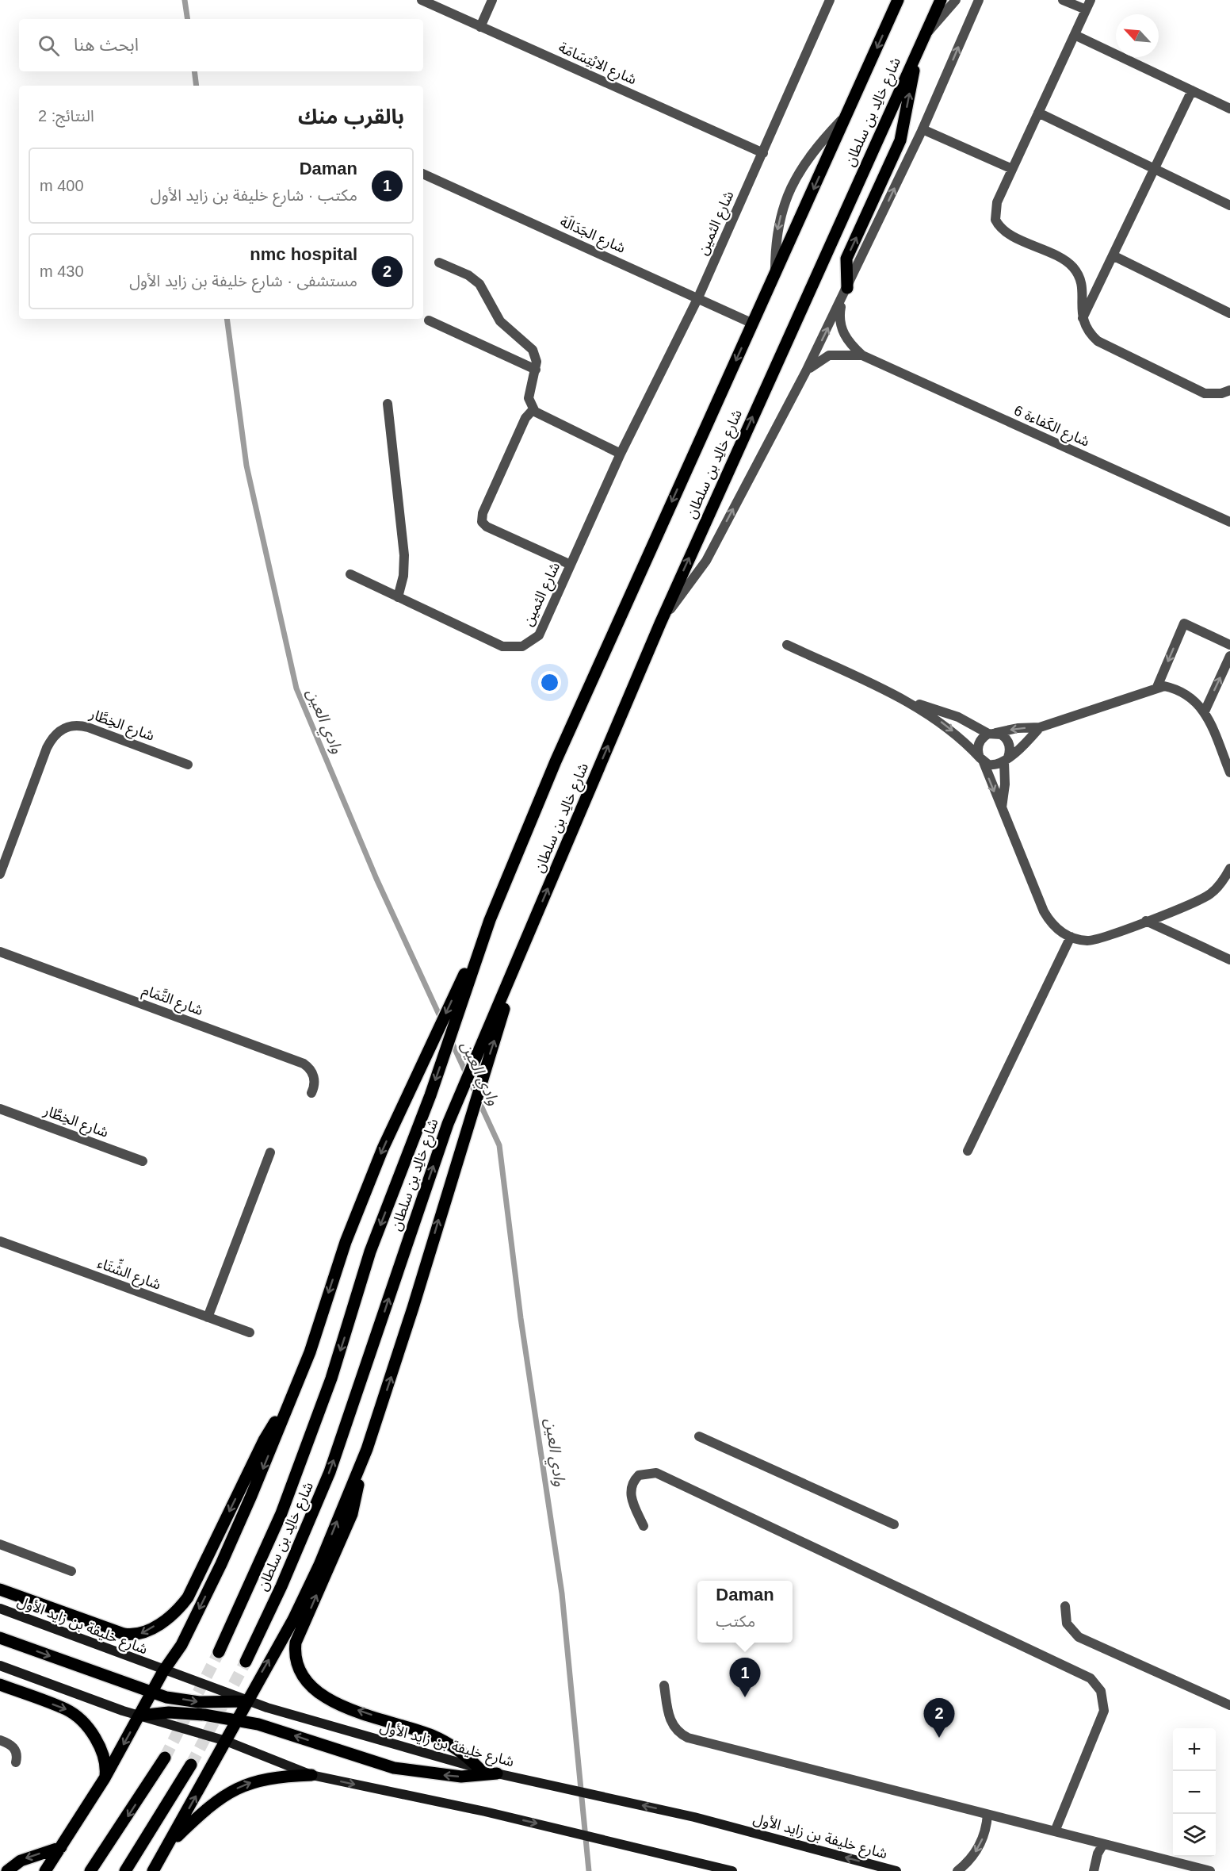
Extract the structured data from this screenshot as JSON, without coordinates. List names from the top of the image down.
{
  "streets": {
    "main road": ["شارع خالِد بن سلطان", "شارع خليفة بن زايد الأول"],
    "street": [
      "شارع الابْتِسَامَة",
      "شارع الثمين",
      "شارع الجَدَالَة",
      "شارع الكَفاءة 6",
      "شارع الخِطَّار",
      "شارع التَّمَام",
      "شارع الشِّتَاء"
    ]
  },
  "crossings": [
    ["شارع الابْتِسَامَة", "شارع الثمين"],
    ["شارع خالِد بن سلطان", "شارع الجَدَالَة"],
    ["شارع الثمين", "شارع الجَدَالَة"]
  ],
  "water": ["وادي العين"],
  "north": "top left",
  "page": {
    "search": "ابحث هنا",
    "heading": ["بالقرب منك", "النتائج: 2"],
    "list": [
      {
        "mark": "1",
        "name": "Daman",
        "note": "مكتب · شارع خليفة بن زايد الأول",
        "value": "400 m"
      },
      {
        "mark": "2",
        "name": "nmc hospital",
        "note": "مستشفى · شارع خليفة بن زايد الأول",
        "value": "430 m"
      }
    ],
    "popup": ["Daman", "مكتب"],
    "pins": ["1", "2"],
    "map_buttons": ["+", "−"]
  }
}
